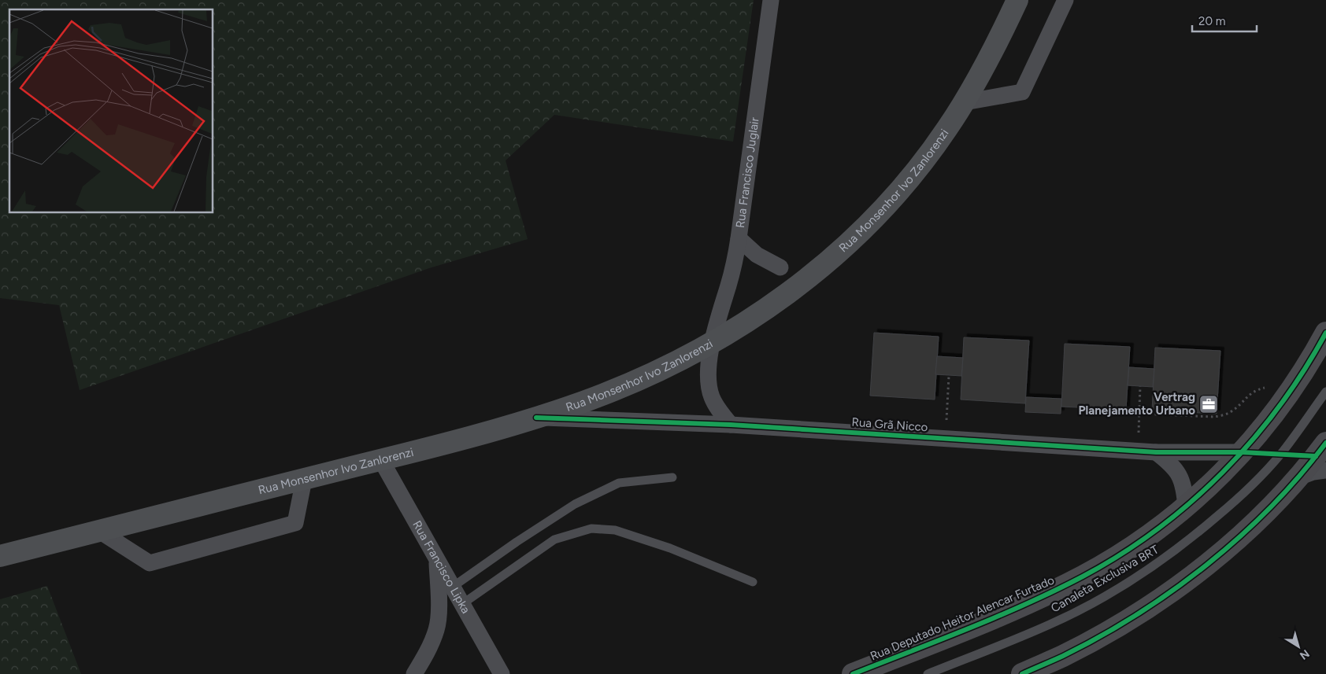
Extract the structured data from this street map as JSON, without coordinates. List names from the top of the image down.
{
  "streets": {
    "main road": ["Rua Monsenhor Ivo Zanlorenzi"],
    "street": [
      "Rua Francisco Juglair",
      "Rua Grã Nicco",
      "Rua Francisco Lipka",
      "Rua Deputado Heitor Alencar Furtado"
    ],
    "lane": ["Canaleta Exclusiva BRT"]
  },
  "crossings": [
    ["Rua Francisco Juglair", "Rua Monsenhor Ivo Zanlorenzi"],
    ["Rua Monsenhor Ivo Zanlorenzi", "Rua Grã Nicco"],
    ["Rua Monsenhor Ivo Zanlorenzi", "Rua Francisco Lipka"],
    ["Rua Grã Nicco", "Rua Deputado Heitor Alencar Furtado"]
  ],
  "places": {
    "office": ["Vertrag Planejamento Urbano"]
  },
  "scale_bar": "20 m",
  "north": "bottom right"
}
